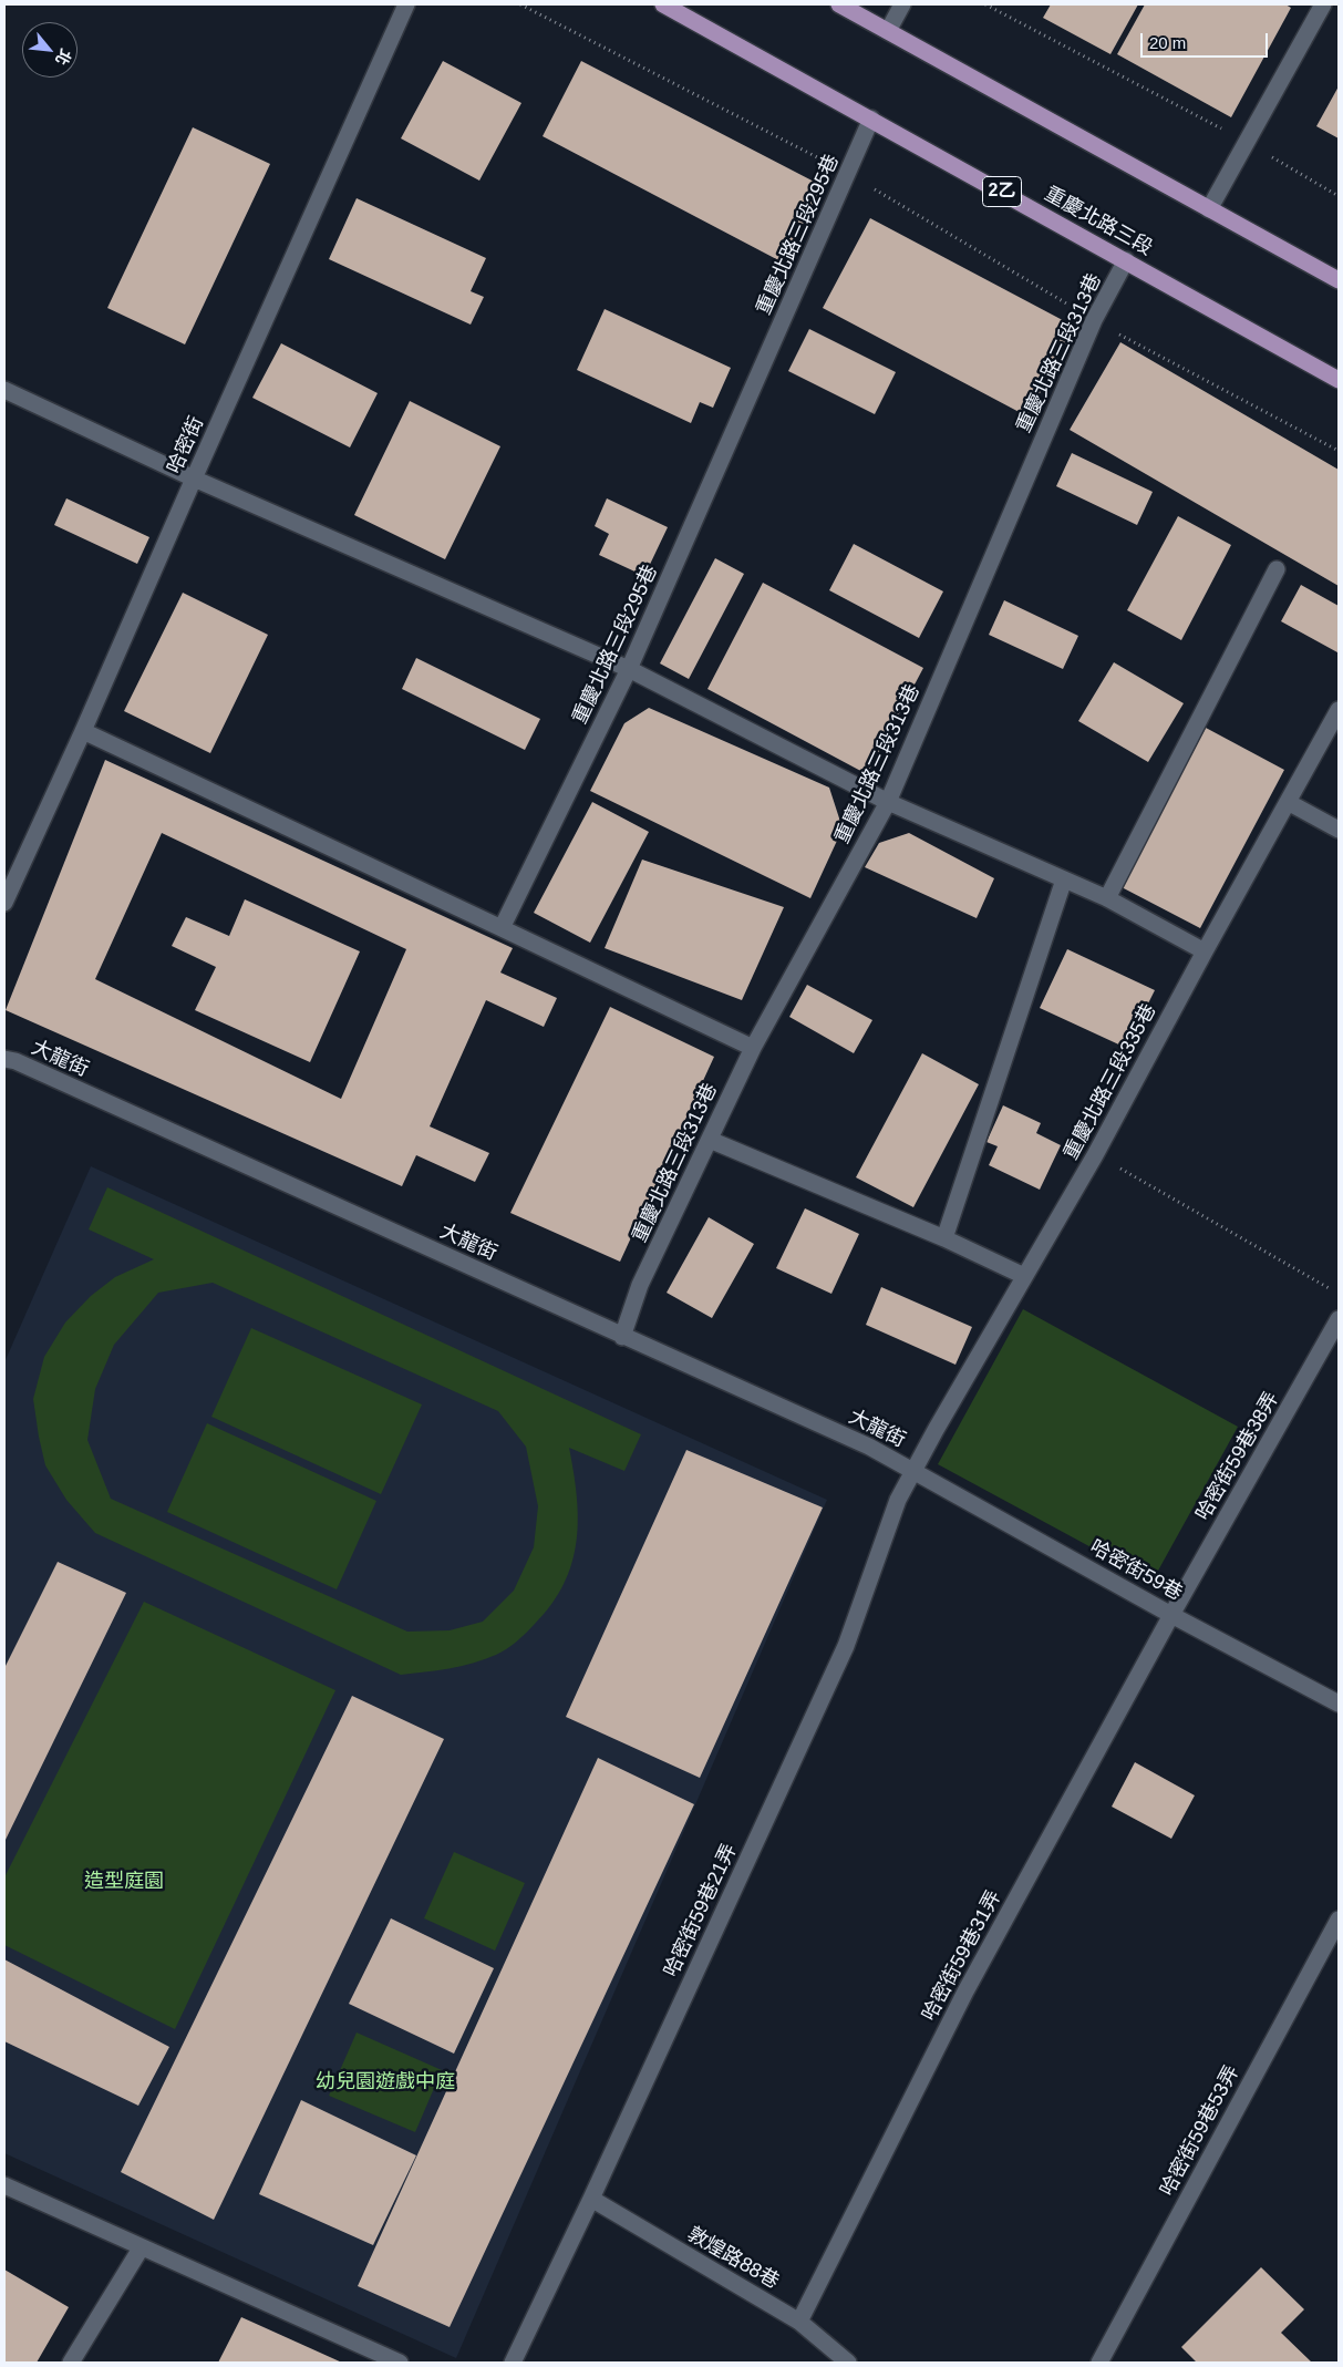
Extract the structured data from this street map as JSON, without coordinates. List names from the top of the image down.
{
  "streets": {
    "main road": ["2乙", "重慶北路三段"],
    "street": [
      "重慶北路三段295巷",
      "重慶北路三段313巷",
      "哈密街",
      "大龍街",
      "重慶北路三段335巷",
      "哈密街59巷38弄",
      "哈密街59巷",
      "哈密街59巷21弄",
      "哈密街59巷31弄",
      "哈密街59巷53弄",
      "敦煌路88巷"
    ]
  },
  "crossings": [
    ["重慶北路三段", "重慶北路三段295巷"],
    ["重慶北路三段", "重慶北路三段313巷"],
    ["重慶北路三段313巷", "大龍街"],
    ["大龍街", "重慶北路三段335巷"],
    ["大龍街", "哈密街59巷"],
    ["大龍街", "哈密街59巷21弄"],
    ["重慶北路三段335巷", "哈密街59巷"],
    ["重慶北路三段335巷", "哈密街59巷21弄"],
    ["哈密街59巷38弄", "哈密街59巷"],
    ["哈密街59巷38弄", "哈密街59巷31弄"],
    ["哈密街59巷", "哈密街59巷21弄"],
    ["哈密街59巷", "哈密街59巷31弄"],
    ["哈密街59巷21弄", "敦煌路88巷"],
    ["哈密街59巷31弄", "敦煌路88巷"]
  ],
  "parks": ["造型庭園", "幼兒園遊戲中庭"],
  "scale_bar": "20 m",
  "north": "bottom right"
}
